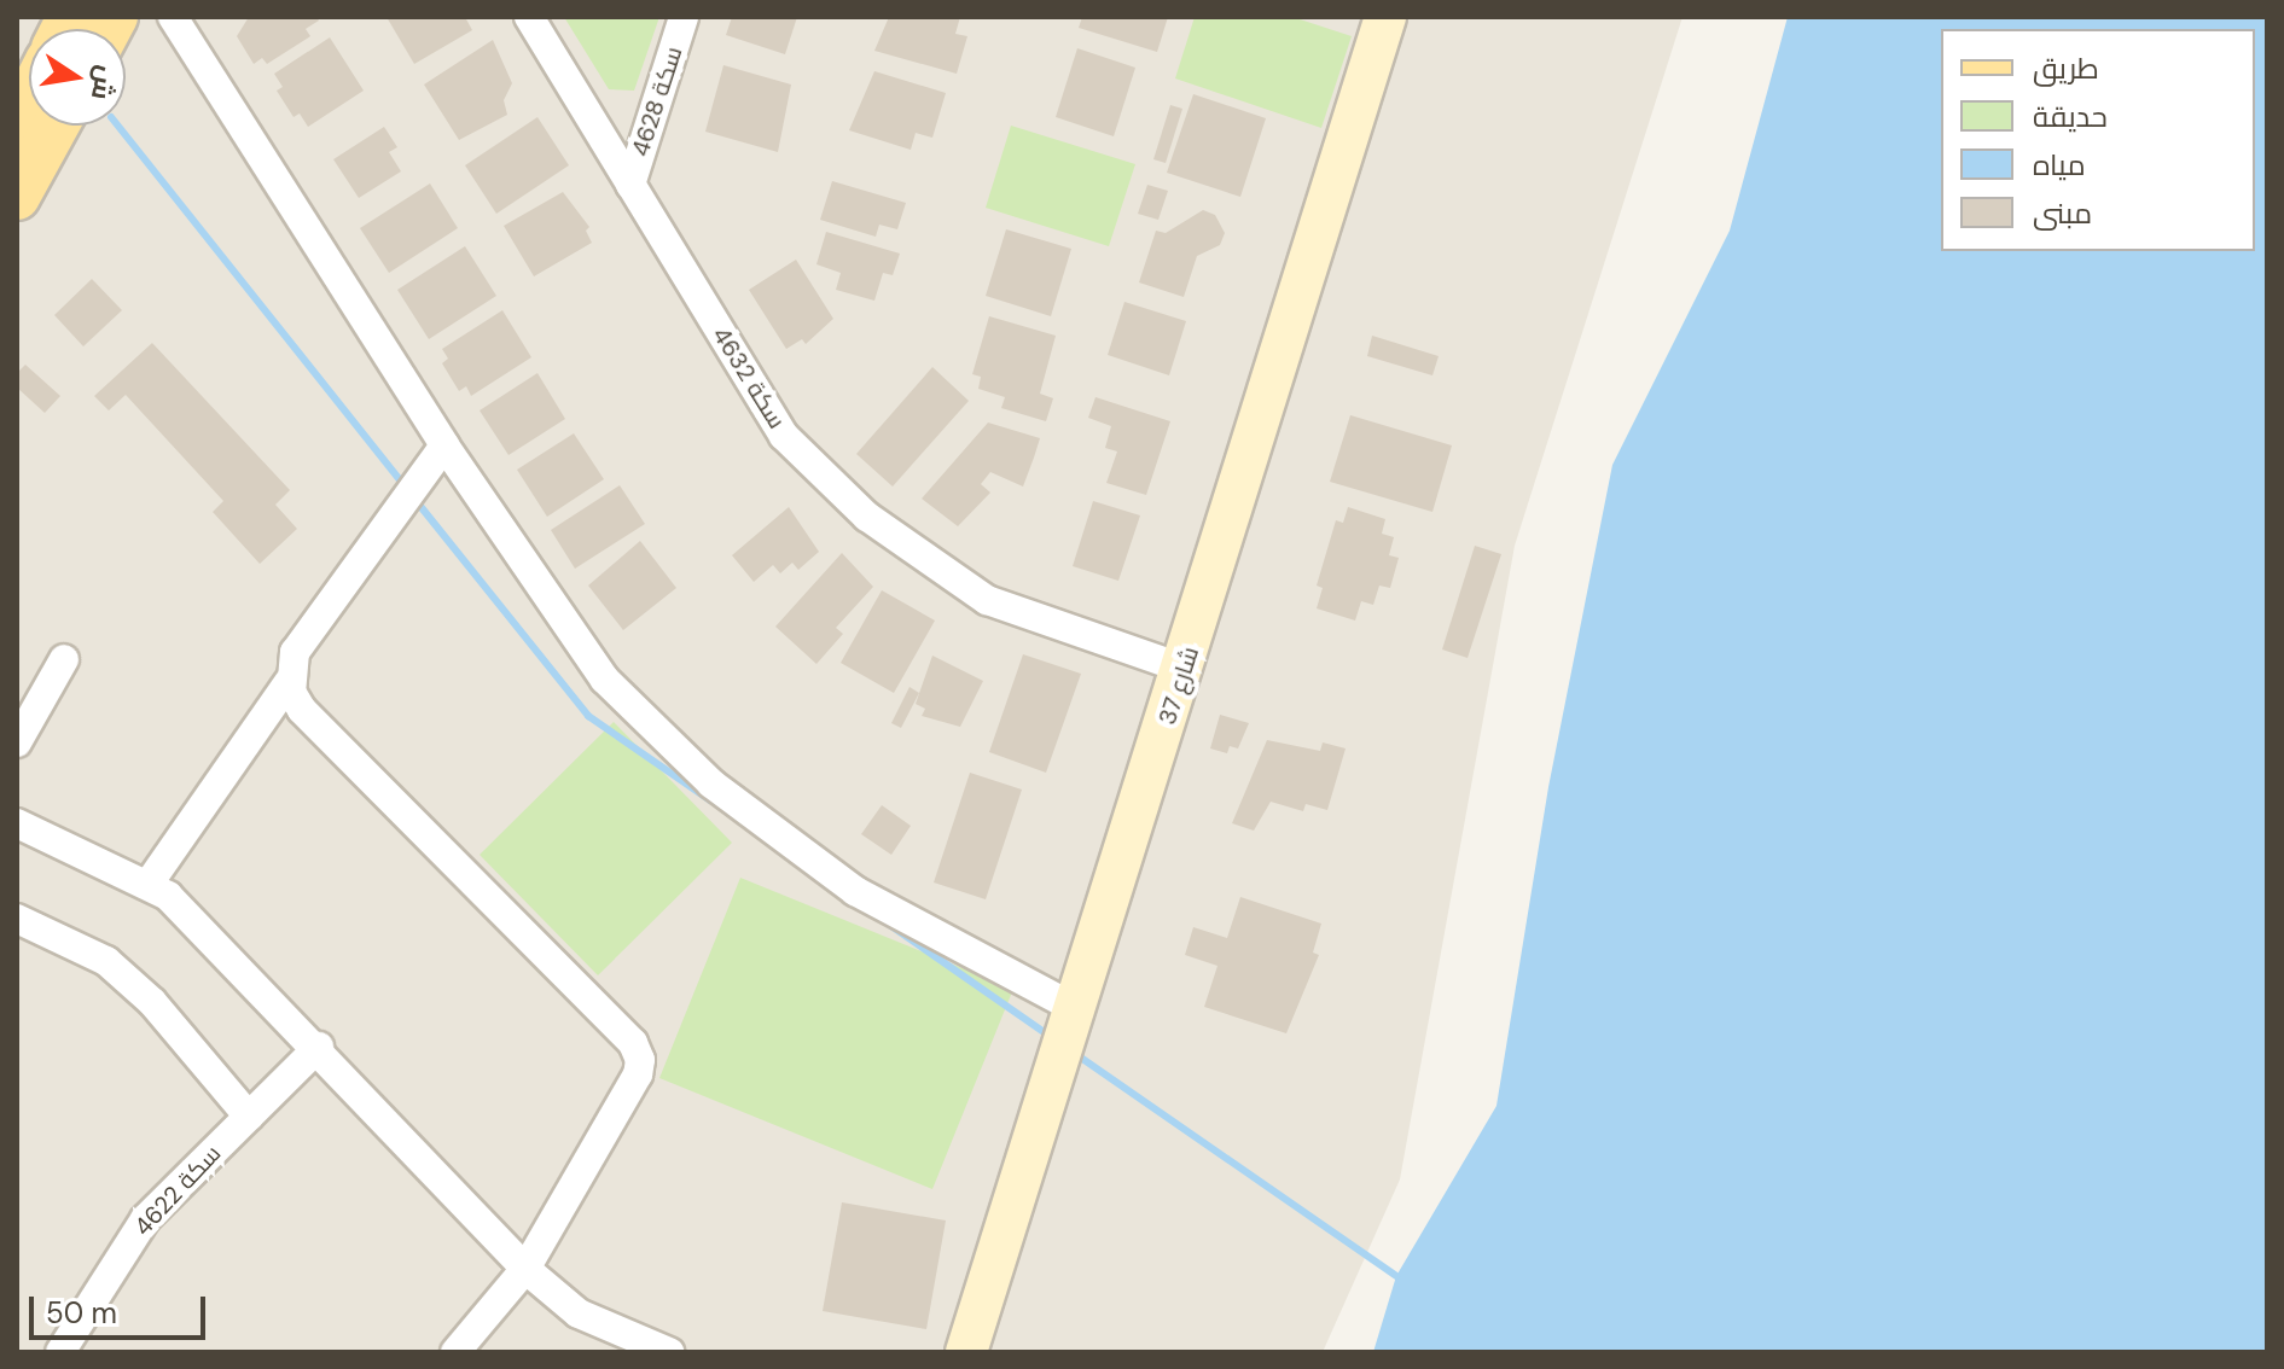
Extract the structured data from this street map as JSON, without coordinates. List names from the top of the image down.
{
  "streets": {
    "street": [
      "سكة 4628",
      "سكة 4632",
      "شارع 37",
      "سكة 4622"
    ]
  },
  "crossings": [
    ["سكة 4628", "سكة 4632"],
    ["سكة 4632", "شارع 37"]
  ],
  "legend": [
    "طريق",
    "حديقة",
    "مياه",
    "مبنى"
  ],
  "scale_bar": "50 m",
  "north": "right"
}
